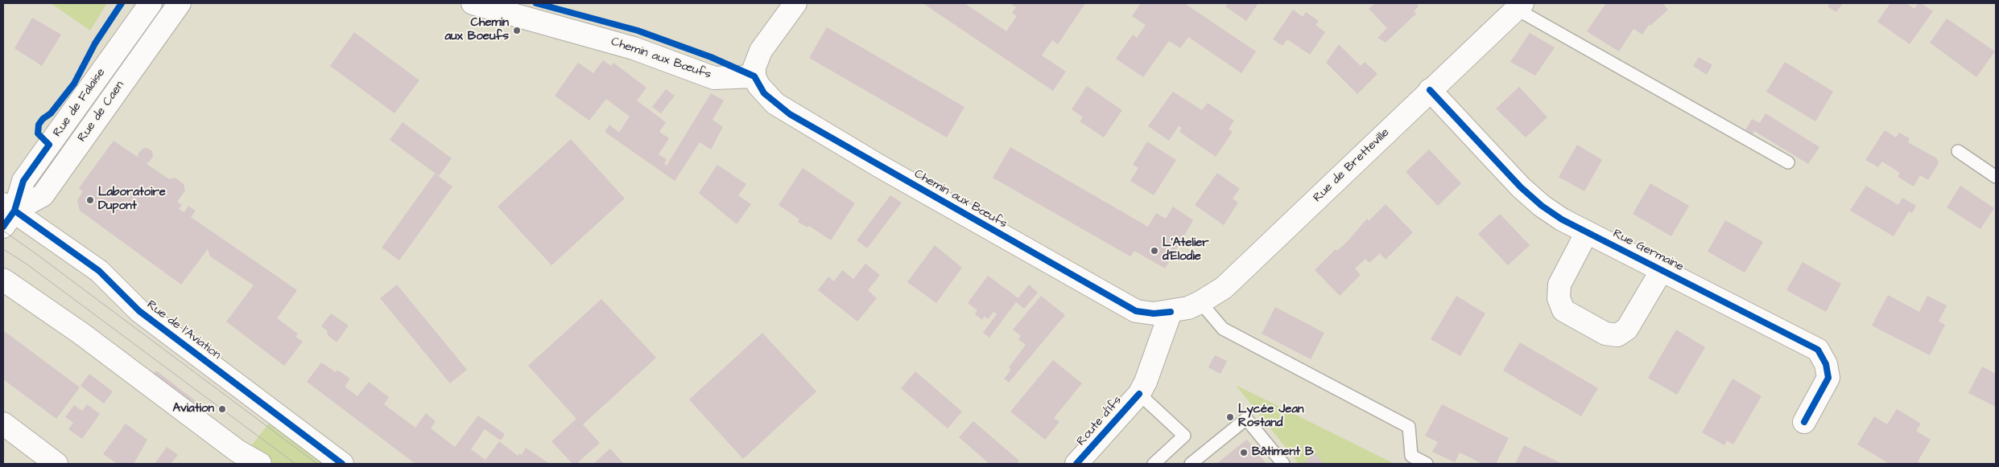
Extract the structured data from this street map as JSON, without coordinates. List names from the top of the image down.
{
  "streets": {
    "main road": [
      "Chemin aux Bœufs",
      "Rue de Falaise",
      "Rue de Caen",
      "Rue de Bretteville",
      "Rue Germaine",
      "Rue de l'Aviation",
      "Route d'Ifs"
    ]
  },
  "crossings": [
    ["Chemin aux Bœufs", "Rue de Bretteville"],
    ["Chemin aux Bœufs", "Route d'Ifs"],
    ["Rue de Falaise", "Rue de Caen"],
    ["Rue de Falaise", "Rue de l'Aviation"],
    ["Rue de Caen", "Rue de l'Aviation"],
    ["Rue de Bretteville", "Rue Germaine"],
    ["Rue de Bretteville", "Route d'Ifs"]
  ],
  "places": [
    "Chemin aux Boeufs",
    "Laboratoire Dupont",
    "L'Atelier d'Elodie",
    "Aviation",
    "Lycée Jean Rostand",
    "Bâtiment B"
  ]
}
